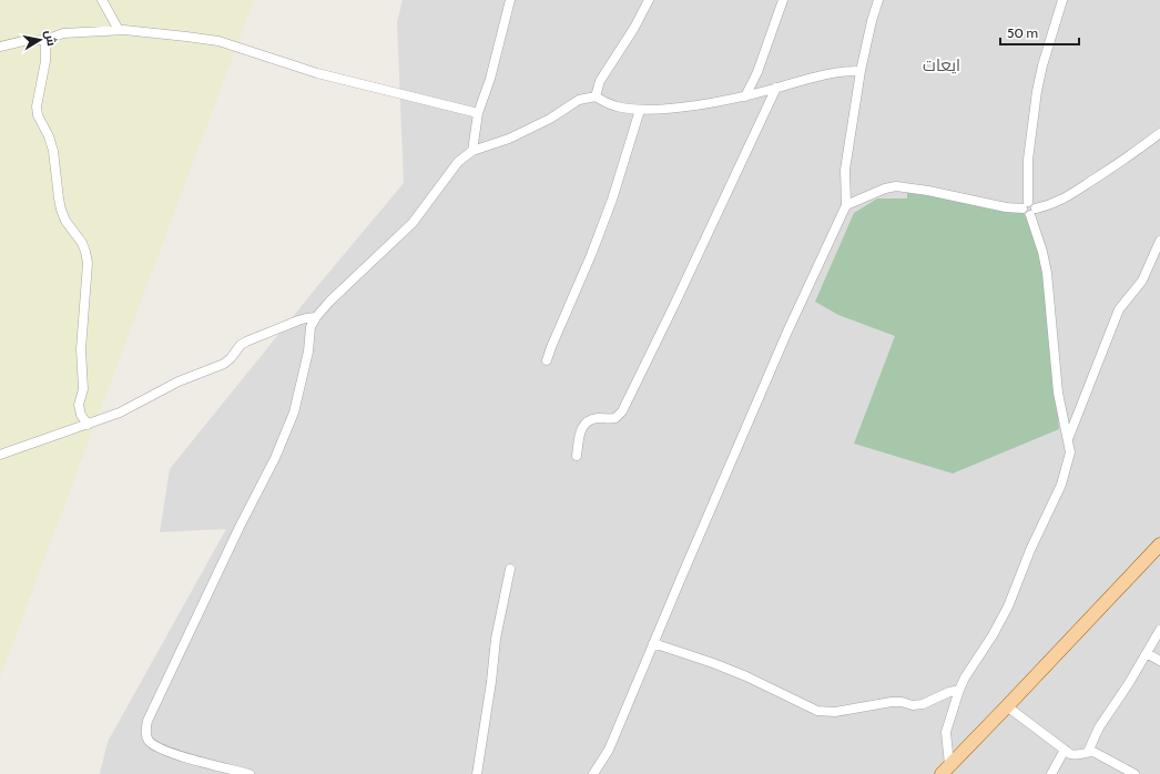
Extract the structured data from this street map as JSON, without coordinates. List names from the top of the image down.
{
  "districts": ["ايعات"],
  "scale_bar": "50 m",
  "north": "right"
}
